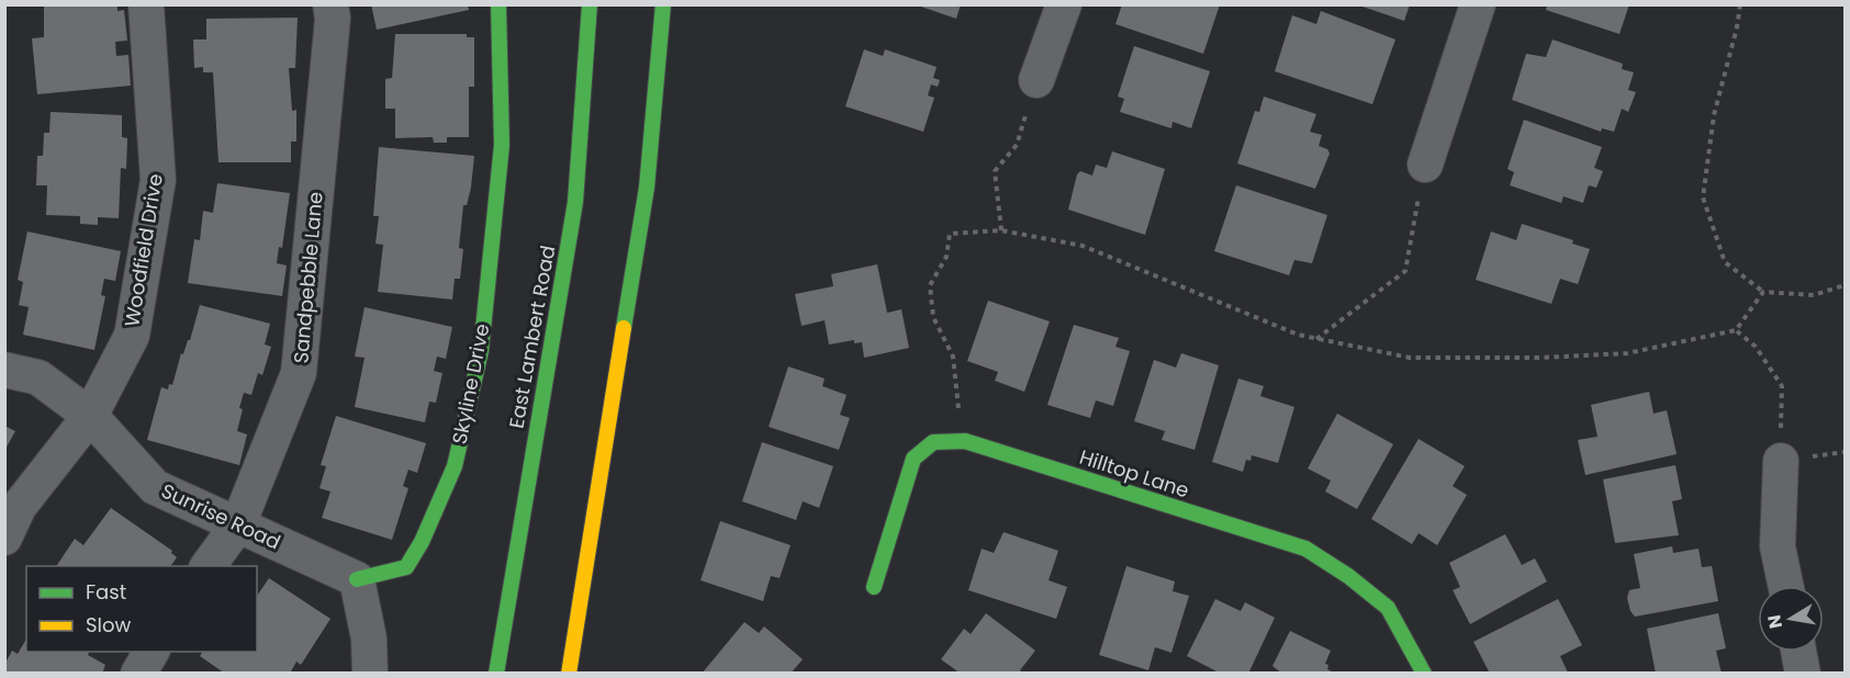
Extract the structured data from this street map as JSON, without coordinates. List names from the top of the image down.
{
  "streets": {
    "street": [
      "Woodfield Drive",
      "Sandpebble Lane",
      "East Lambert Road",
      "Skyline Drive",
      "Hilltop Lane",
      "Sunrise Road"
    ]
  },
  "crossings": [
    ["Woodfield Drive", "Sunrise Road"],
    ["Sandpebble Lane", "Sunrise Road"],
    ["Skyline Drive", "Sunrise Road"]
  ],
  "legend": ["Fast", "Slow"],
  "north": "left"
}
